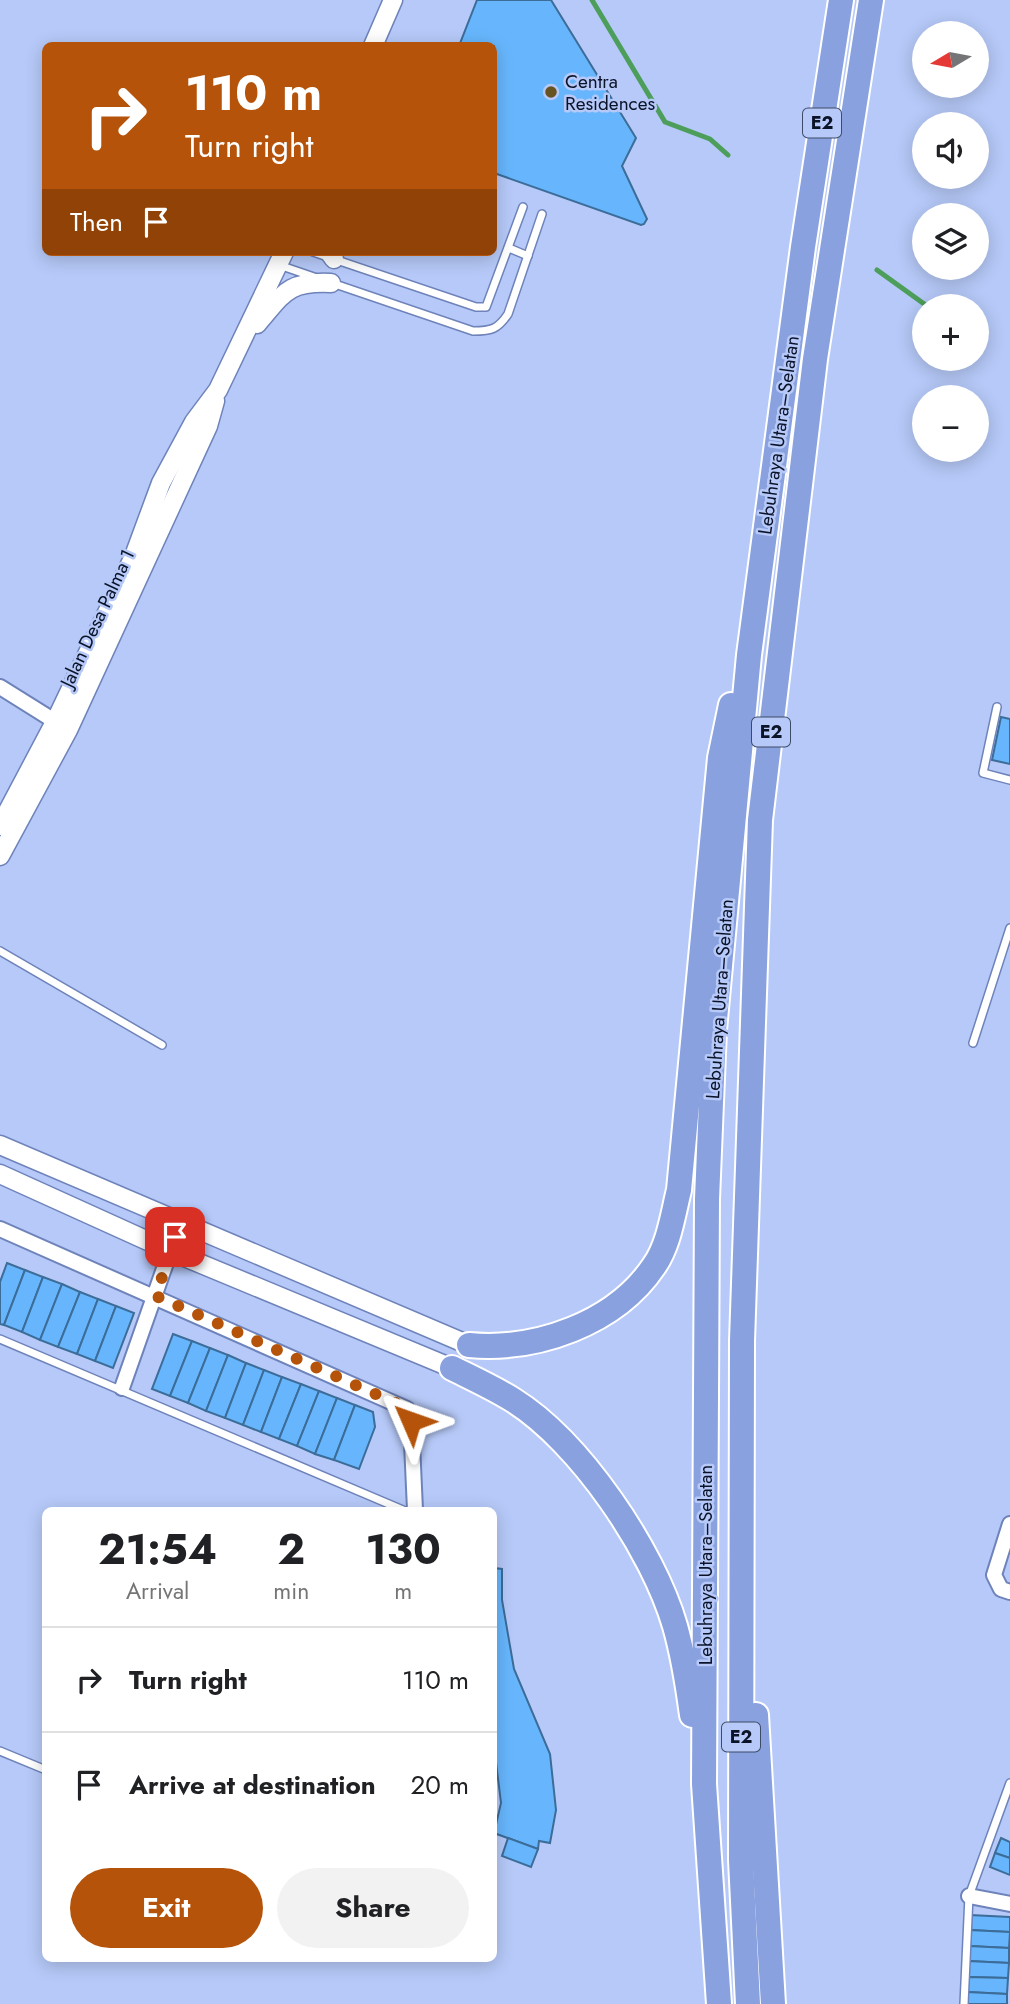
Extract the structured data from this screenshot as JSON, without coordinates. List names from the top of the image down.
{
  "streets": {
    "highway": ["E2", "Lebuhraya Utara–Selatan"],
    "street": ["Jalan Desa Palma 1"]
  },
  "places": ["Centra Residences"],
  "north": "left",
  "page": {
    "map_buttons": ["+", "−"],
    "turn": ["110 m", "Turn right"],
    "then": "Then",
    "eta": [
      "21:54",
      "Arrival",
      "2",
      "min",
      "130",
      "m"
    ],
    "list": [
      {
        "name": "Turn right",
        "value": "110 m"
      },
      {
        "name": "Arrive at destination",
        "value": "20 m"
      }
    ],
    "buttons": ["Exit", "Share"]
  }
}
